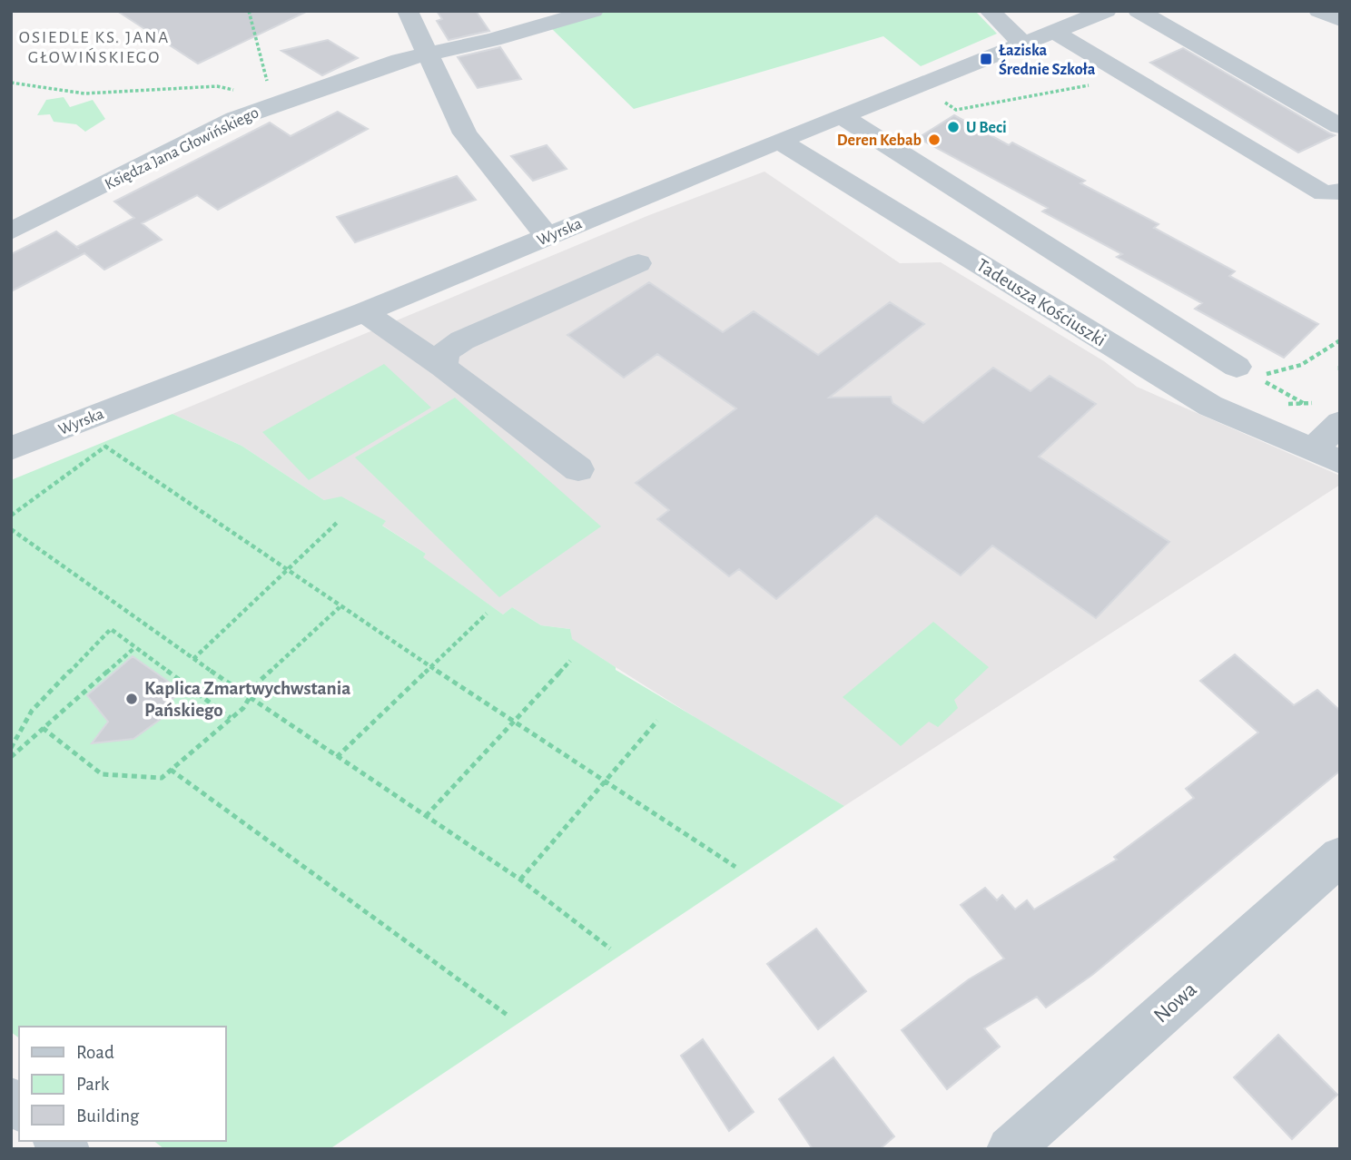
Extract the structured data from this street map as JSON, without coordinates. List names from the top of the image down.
{
  "streets": {
    "street": [
      "Księdza Jana Głowińskiego",
      "Wyrska",
      "Tadeusza Kościuszki",
      "Nowa"
    ]
  },
  "crossings": [
    ["Wyrska", "Tadeusza Kościuszki"]
  ],
  "districts": ["OSIEDLE KS. JANA GŁOWIŃSKIEGO"],
  "places": {
    "transit": ["Łaziska Średnie Szkoła"],
    "other": ["U Beci", "Deren Kebab", "Kaplica Zmartwychwstania Pańskiego"]
  },
  "legend": ["Road", "Park", "Building"]
}
